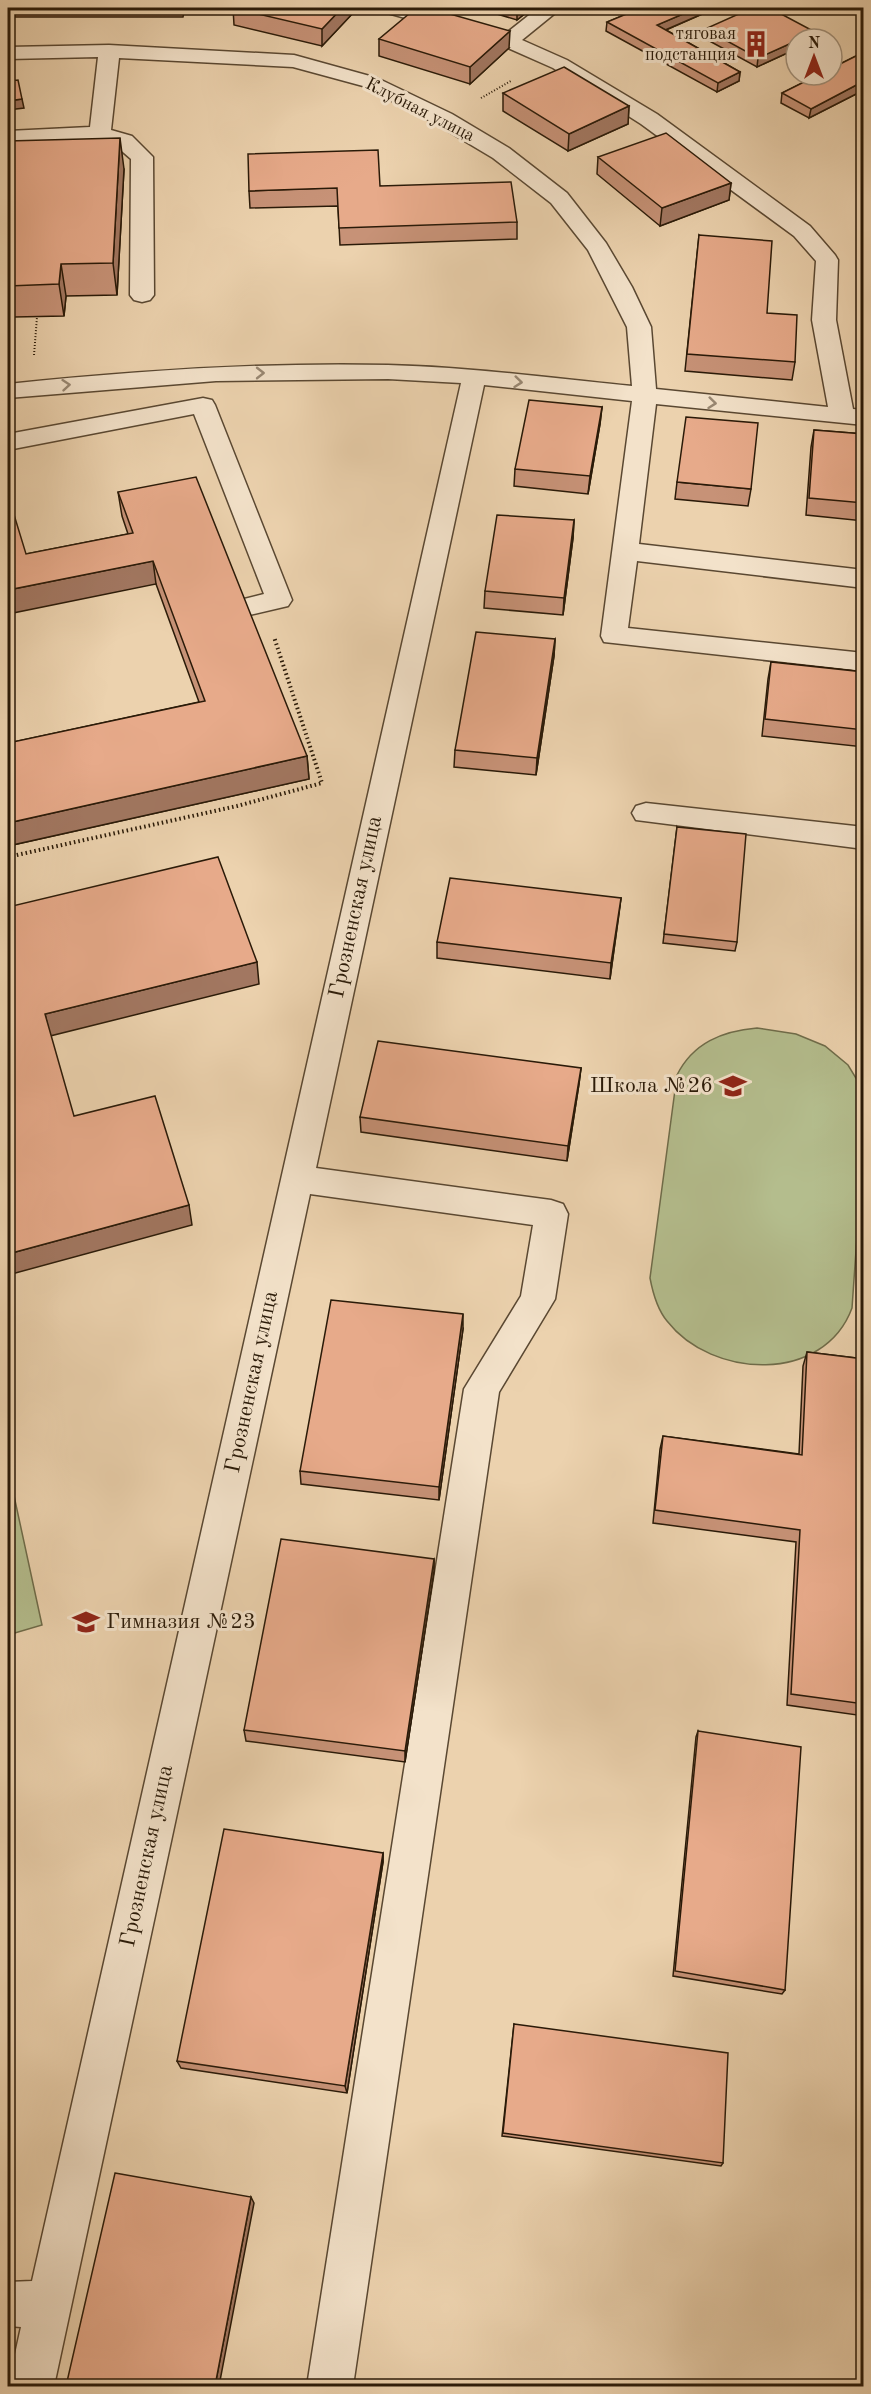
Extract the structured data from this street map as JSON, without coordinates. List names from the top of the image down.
{
  "streets": {
    "street": ["Клубная улица", "Грозненская улица"]
  },
  "places": {
    "building": ["тяговая подстанция"],
    "school or university": ["Школа №26", "Гимназия №23"]
  },
  "north": "top"
}
